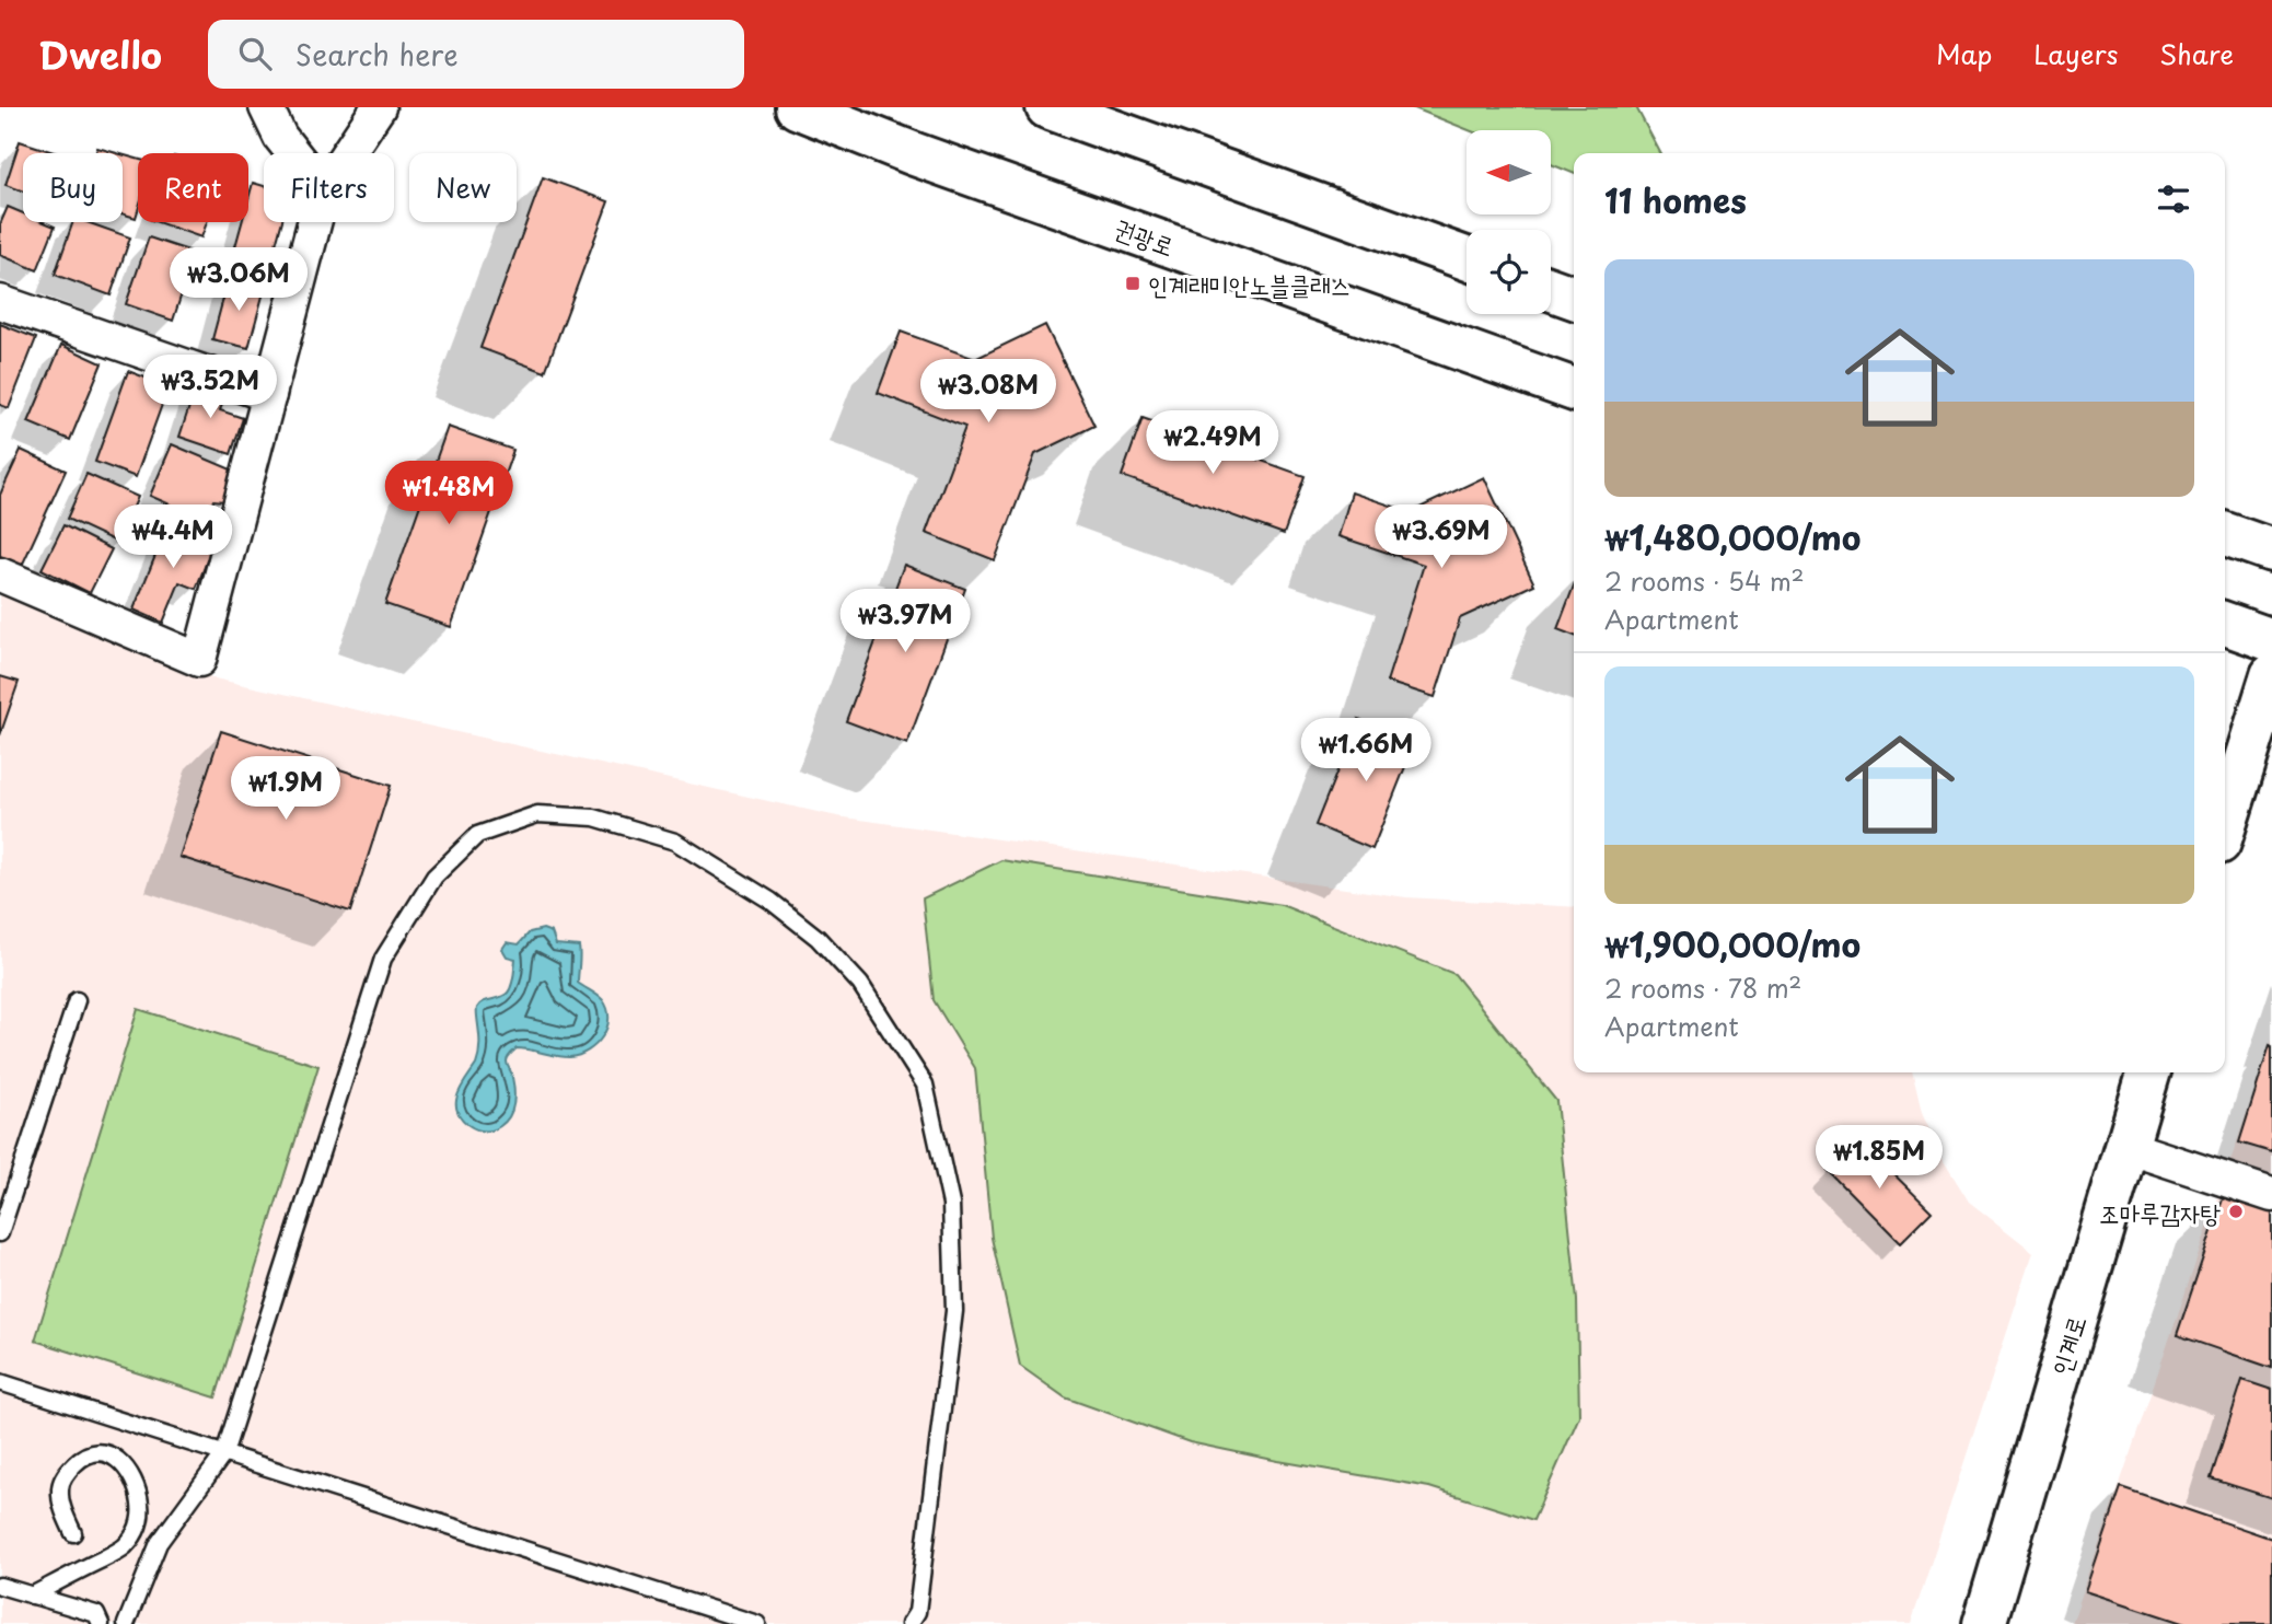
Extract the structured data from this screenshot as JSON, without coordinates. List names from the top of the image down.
{
  "streets": {
    "street": ["권광로", "인계로"]
  },
  "places": {
    "transit": ["인계래미안노블클래스"],
    "other": ["조마루감자탕"]
  },
  "north": "left",
  "page": {
    "header": "Dwello",
    "search": "Search here",
    "nav": ["Map", "Layers", "Share"],
    "chip": [
      "Buy",
      "Rent",
      "Filters",
      "New"
    ],
    "heading": "11 homes",
    "list": [
      {
        "name": "₩1,480,000/mo",
        "note": "2 rooms · 54 m² · Apartment"
      },
      {
        "name": "₩1,900,000/mo",
        "note": "2 rooms · 78 m² · Apartment"
      }
    ],
    "price": [
      "₩3.06M",
      "₩3.52M",
      "₩3.08M",
      "₩2.49M",
      "₩1.48M",
      "₩4.4M",
      "₩3.69M",
      "₩3.97M",
      "₩1.66M",
      "₩1.9M",
      "₩1.85M"
    ]
  }
}
